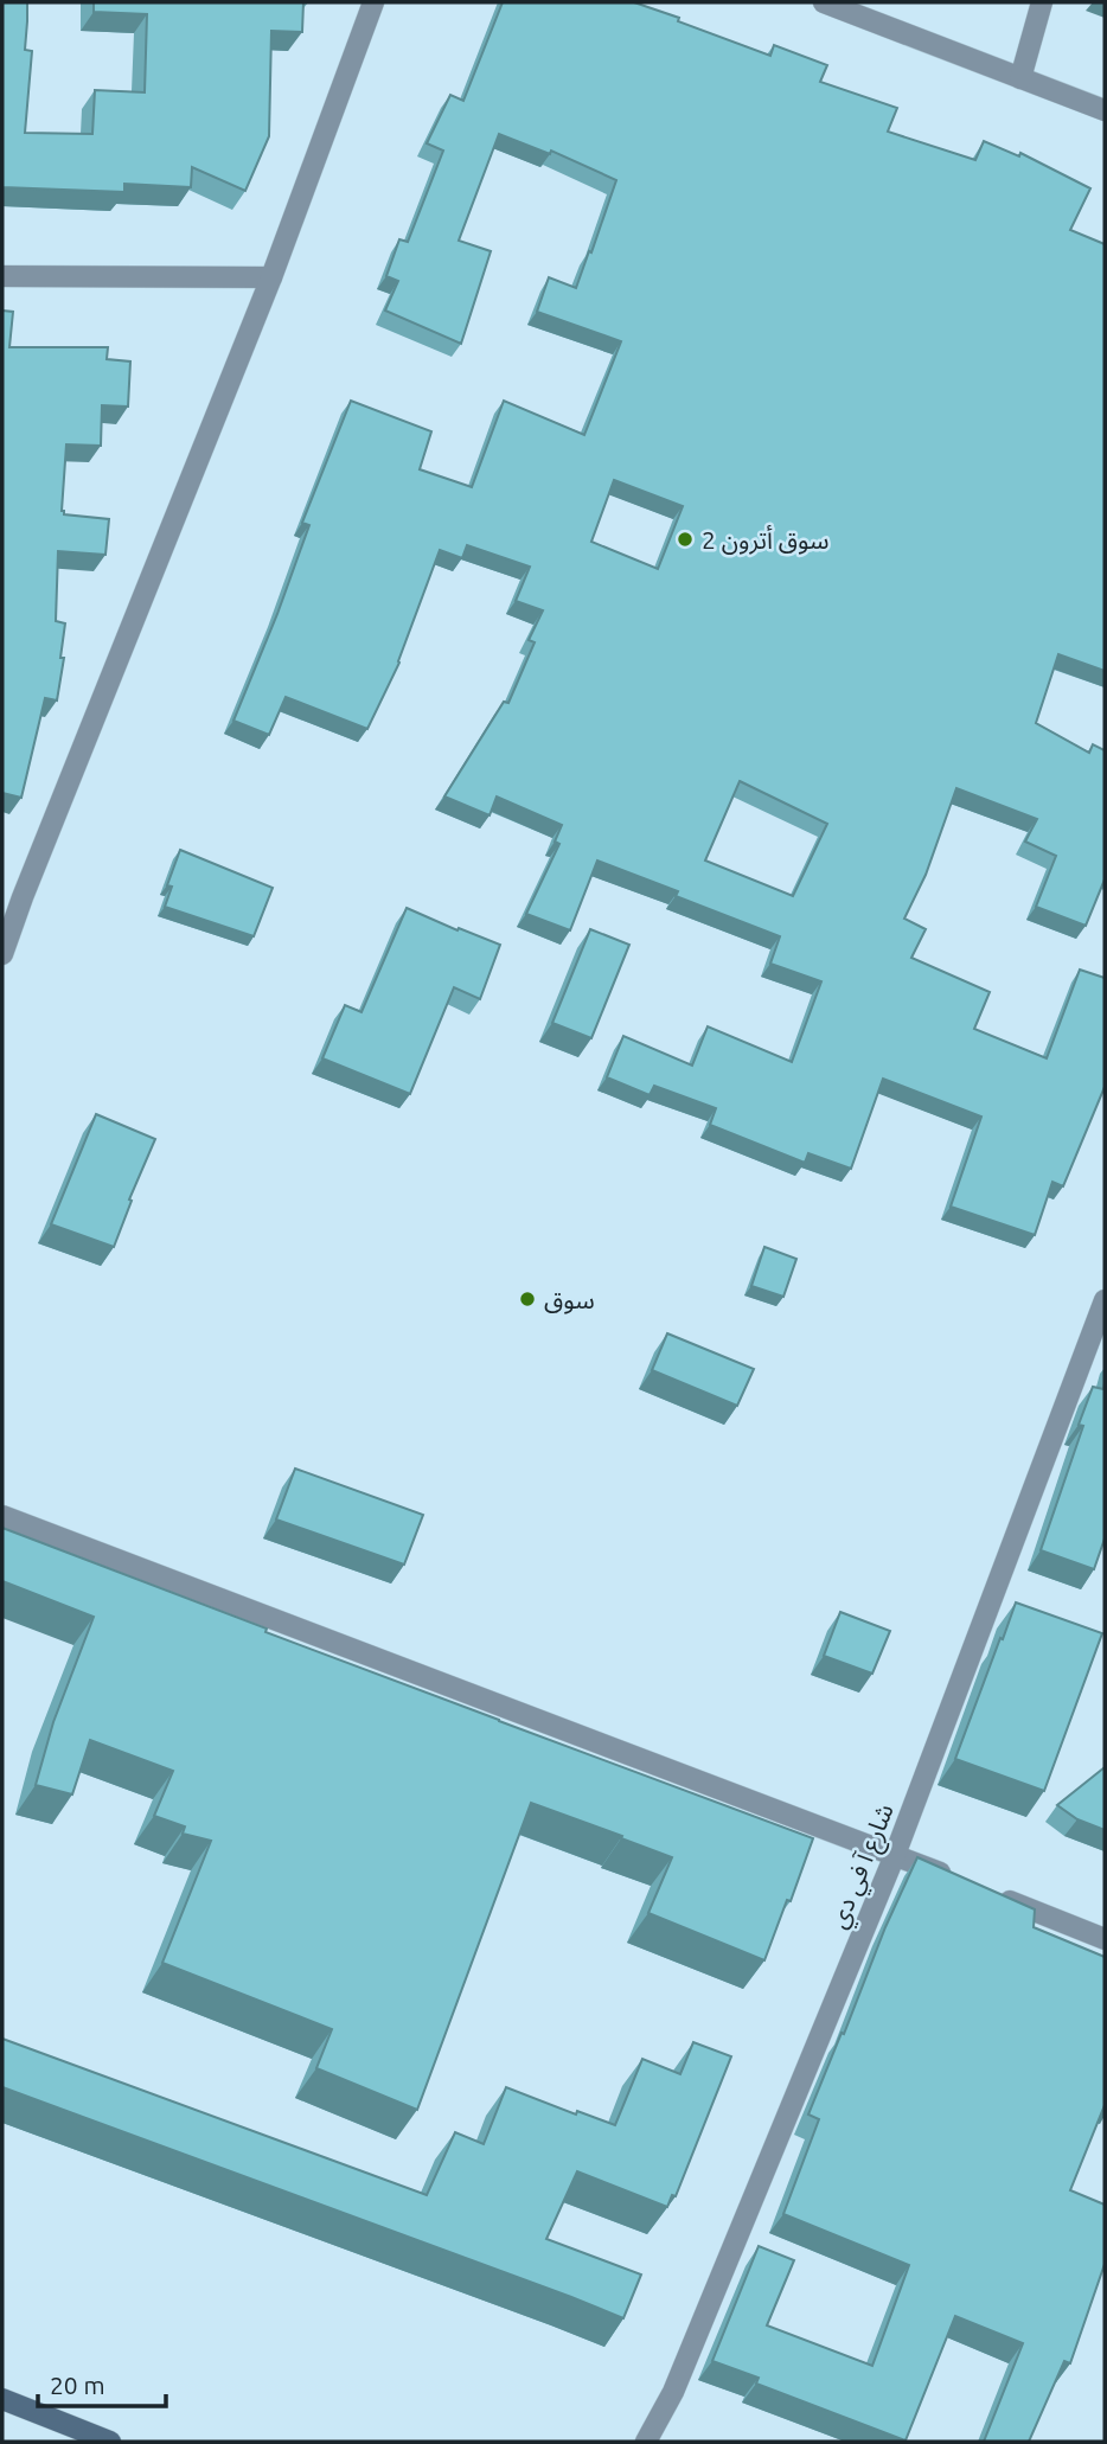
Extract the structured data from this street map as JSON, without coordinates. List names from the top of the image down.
{
  "streets": {
    "street": ["شارع آ في دي"]
  },
  "places": ["سوق أترون 2", "سوق"],
  "scale_bar": "20 m"
}
